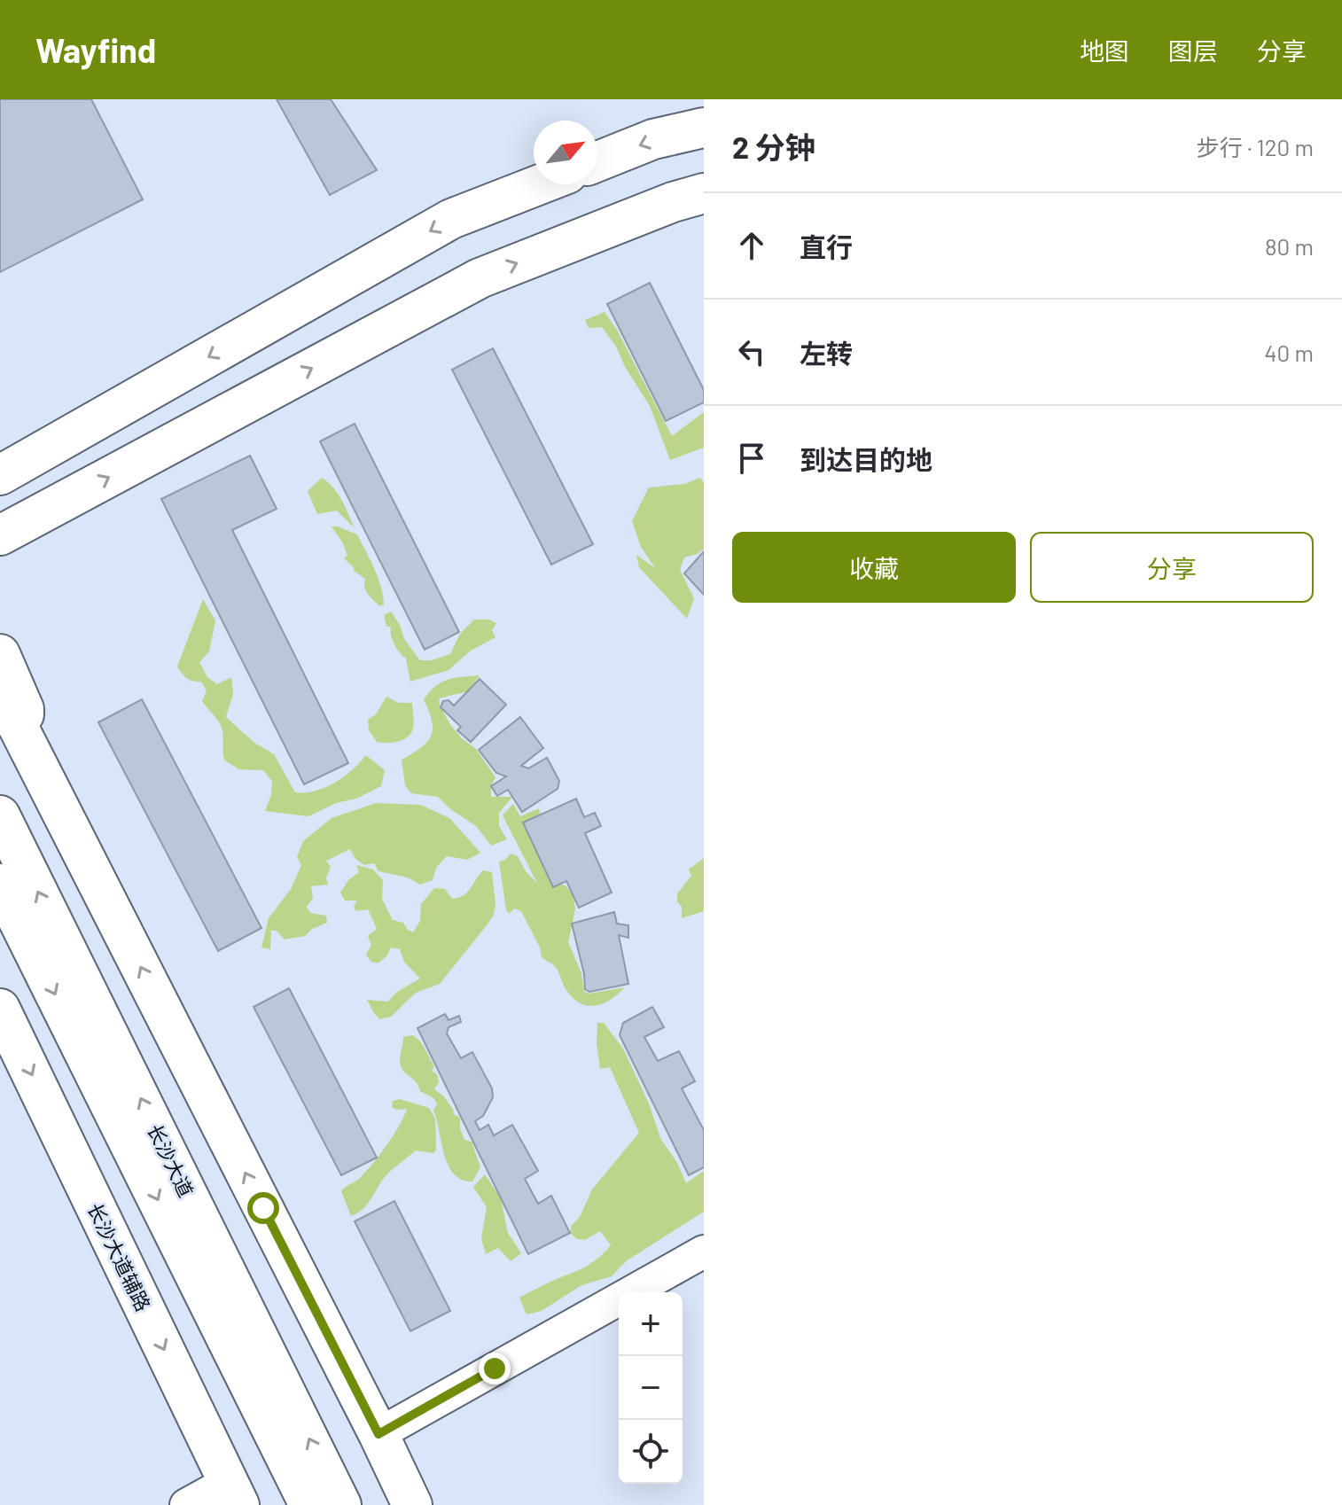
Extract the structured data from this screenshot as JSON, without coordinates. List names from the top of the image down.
{
  "streets": {
    "main road": ["长沙大道", "长沙大道辅路"]
  },
  "north": "top right",
  "page": {
    "header": "Wayfind",
    "nav": ["地图", "图层", "分享"],
    "heading": ["2 分钟", "步行 · 120 m"],
    "list": [
      ["直行", "80 m"],
      ["左转", "40 m"],
      "到达目的地"
    ],
    "buttons": ["收藏", "分享"],
    "map_buttons": ["+", "−"]
  }
}
